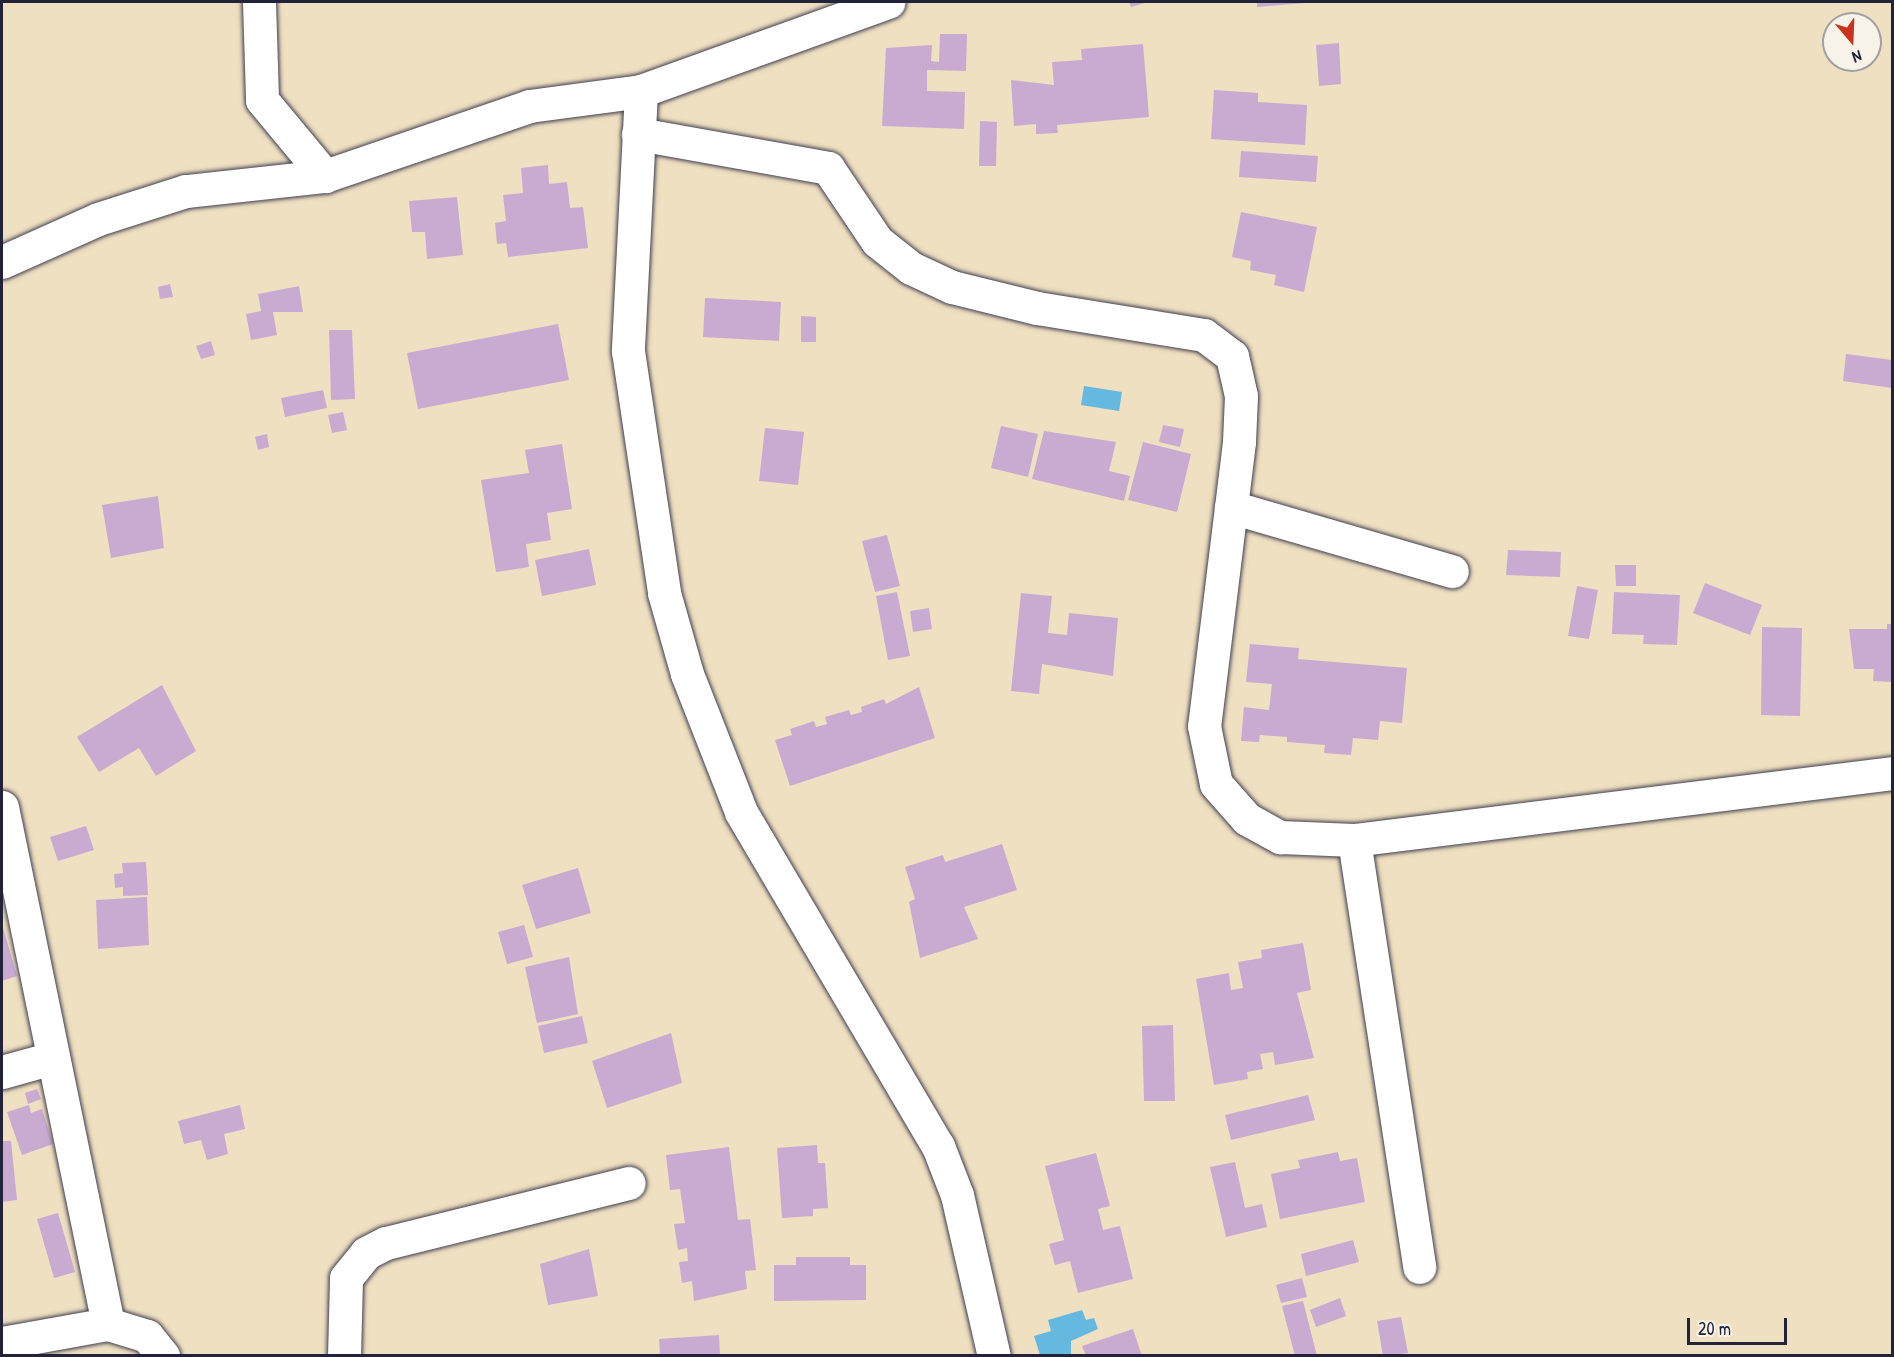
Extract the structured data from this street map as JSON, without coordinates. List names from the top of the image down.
{
  "scale_bar": "20 m",
  "north": "bottom"
}
